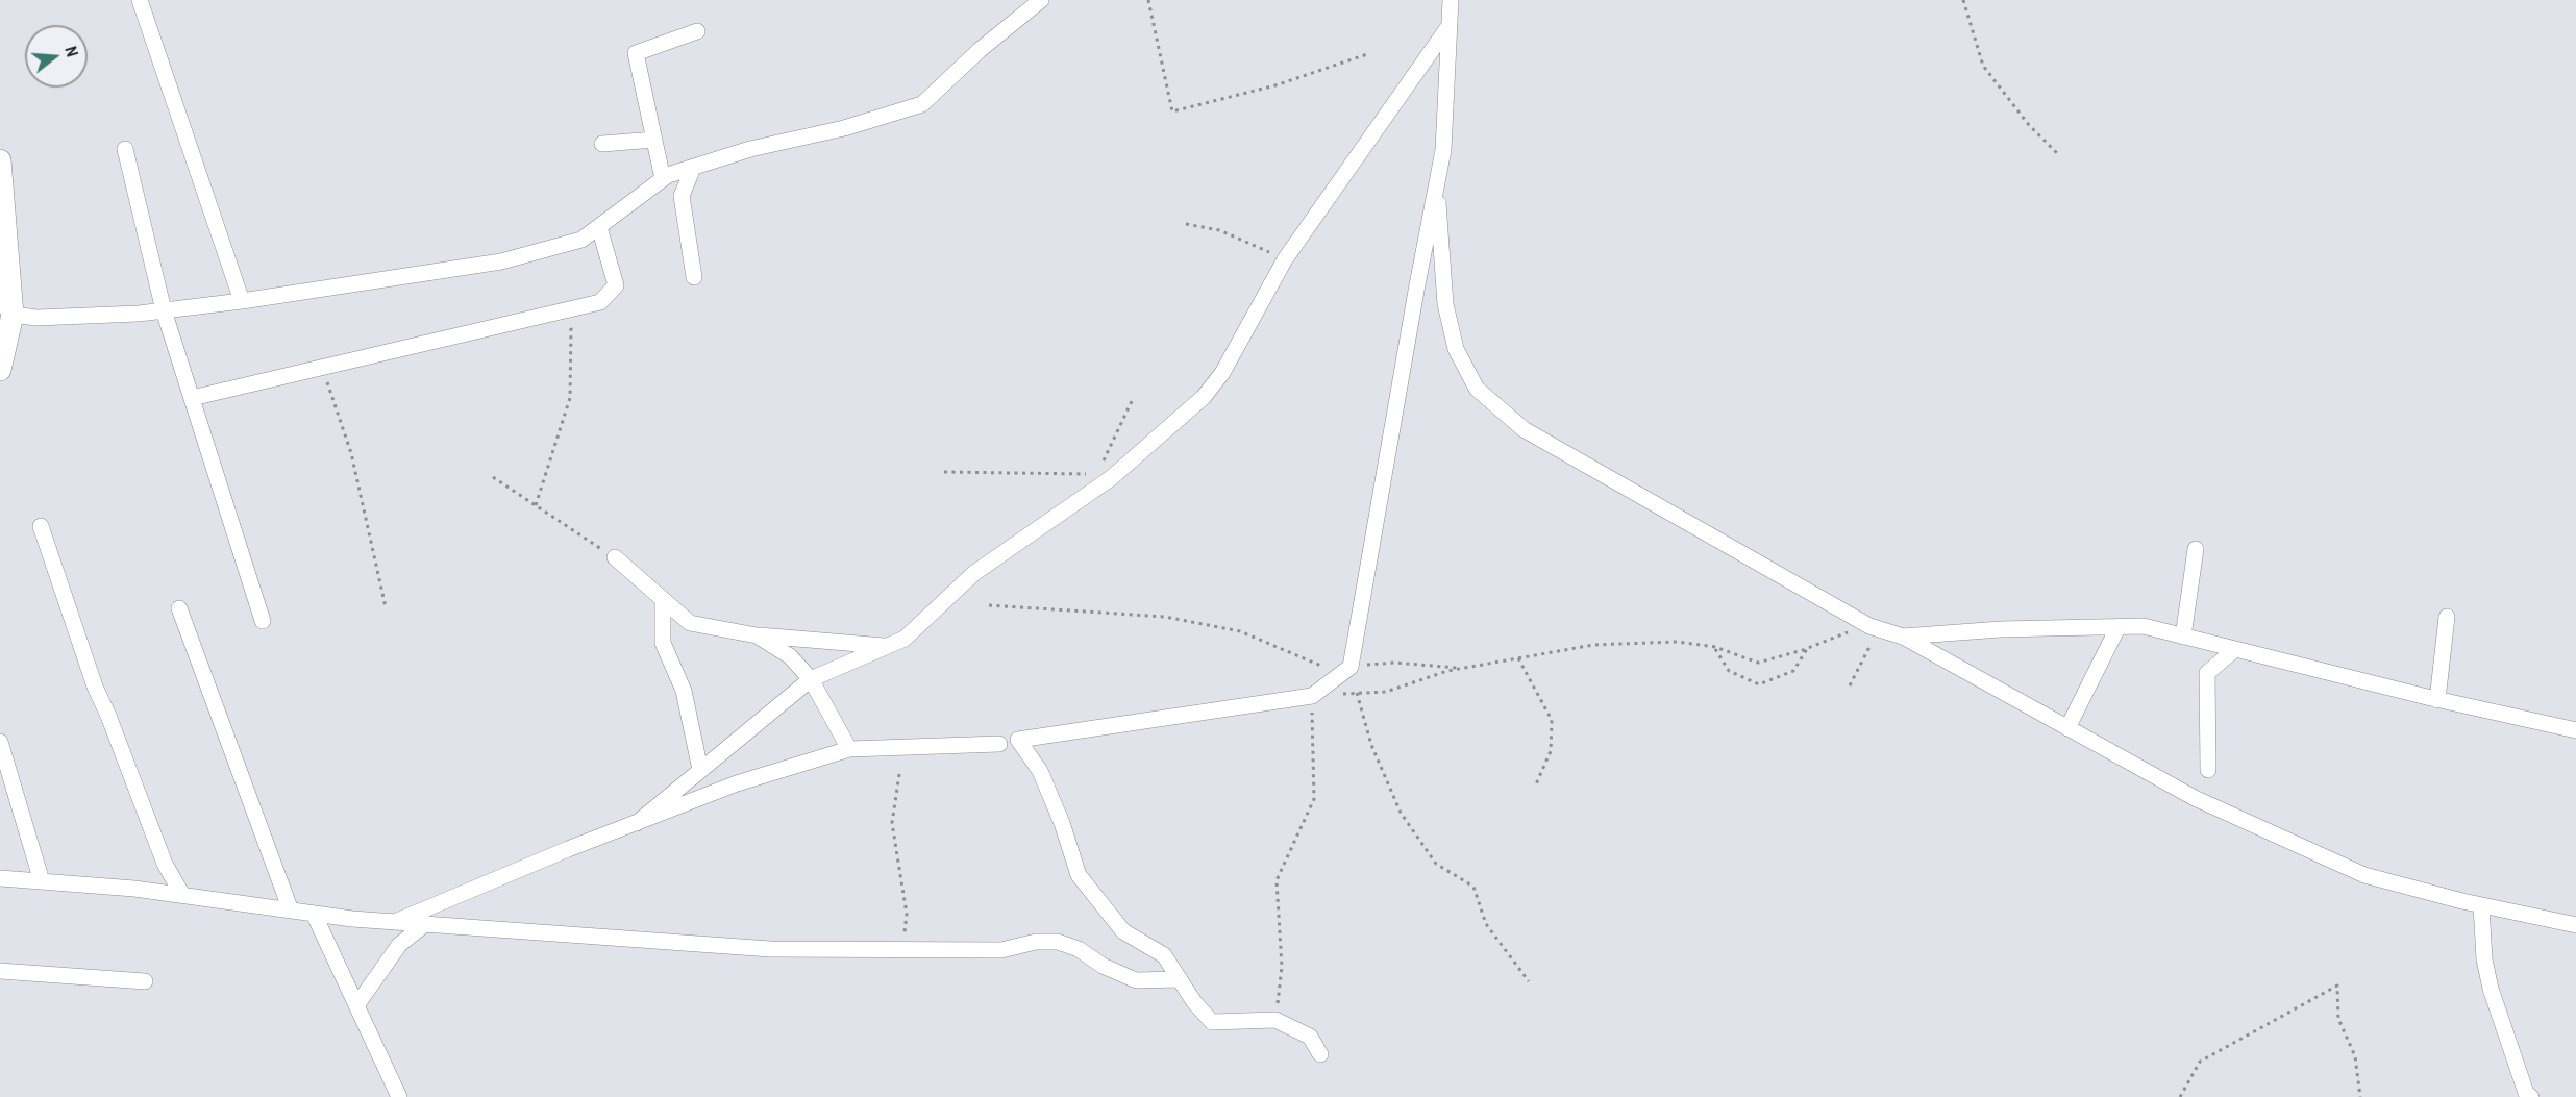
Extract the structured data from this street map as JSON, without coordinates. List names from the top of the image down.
{
  "north": "right"
}
